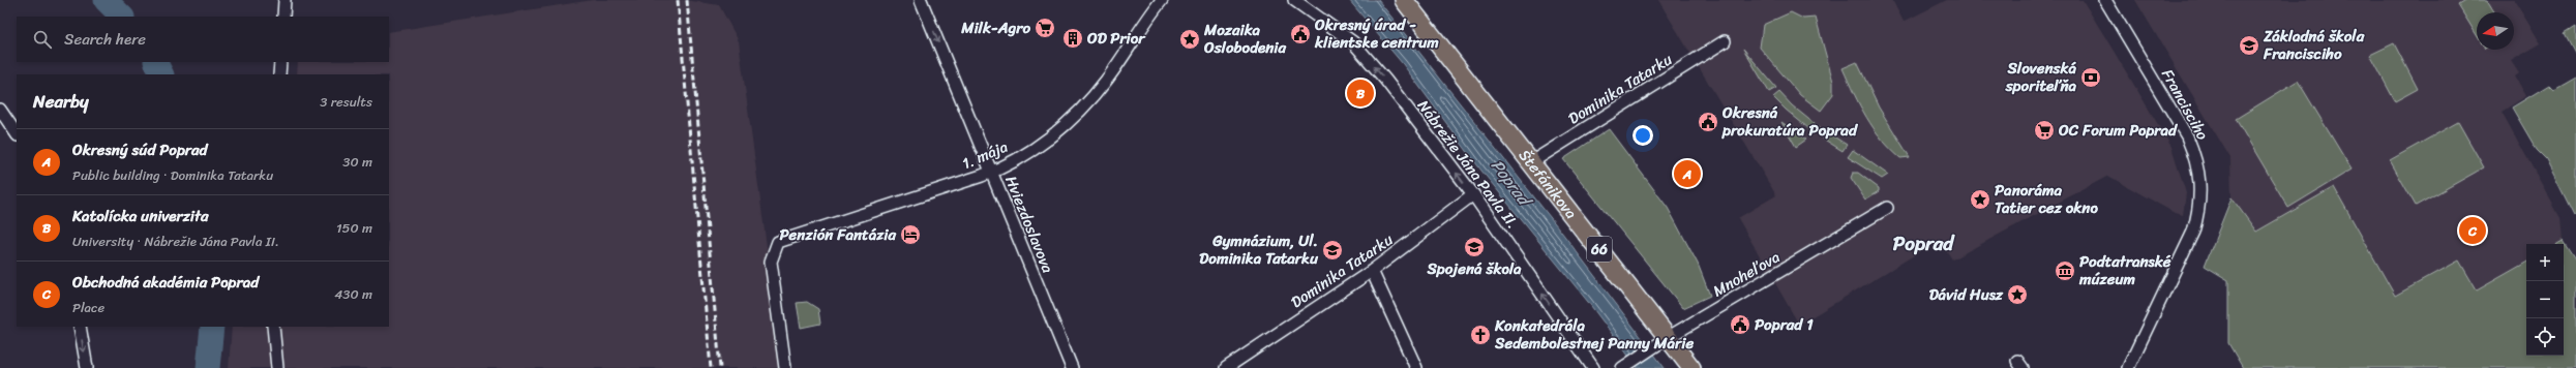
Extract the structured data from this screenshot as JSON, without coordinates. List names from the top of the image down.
{
  "streets": {
    "main road": ["Štefánikova", "66"],
    "street": [
      "Dominika Tatarku",
      "Francisciho",
      "1. mája",
      "Nábrežie Jána Pavla II.",
      "Hviezdoslavova",
      "Mnoheľova"
    ]
  },
  "crossings": [
    ["Dominika Tatarku", "Nábrežie Jána Pavla II."],
    ["Dominika Tatarku", "Štefánikova"],
    ["1. mája", "Hviezdoslavova"],
    ["Štefánikova", "Mnoheľova"]
  ],
  "one_way": ["Nábrežie Jána Pavla II.", "Hviezdoslavova"],
  "districts": ["Poprad"],
  "water": ["Poprad"],
  "places": {
    "supermarket": ["Milk-Agro", "OC Forum Poprad"],
    "public building": ["Okresný úrad - klientske centrum", "Okresná prokuratúra Poprad", "Poprad 1"],
    "building": ["OD Prior"],
    "place": ["Mozaika Oslobodenia", "Panoráma Tatier cez okno", "Dávid Husz"],
    "school or university": ["Základná škola Francisciho", "Spojená škola", "Gymnázium, Ul. Dominika Tatarku"],
    "bank": ["Slovenská sporiteľňa"],
    "hotel": ["Penzión Fantázia"],
    "museum": ["Podtatranské múzeum"],
    "church": ["Konkatedrála Sedembolestnej Panny Márie"]
  },
  "north": "left",
  "page": {
    "search": "Search here",
    "heading": ["Nearby", "3 results"],
    "pins": ["B", "A", "C"],
    "list": [
      {
        "mark": "A",
        "name": "Okresný súd Poprad",
        "note": "Public building · Dominika Tatarku",
        "value": "30 m"
      },
      {
        "mark": "B",
        "name": "Katolícka univerzita",
        "note": "University · Nábrežie Jána Pavla II.",
        "value": "150 m"
      },
      {
        "mark": "C",
        "name": "Obchodná akadémia Poprad",
        "note": "Place",
        "value": "430 m"
      }
    ],
    "map_buttons": ["+", "−"]
  }
}
